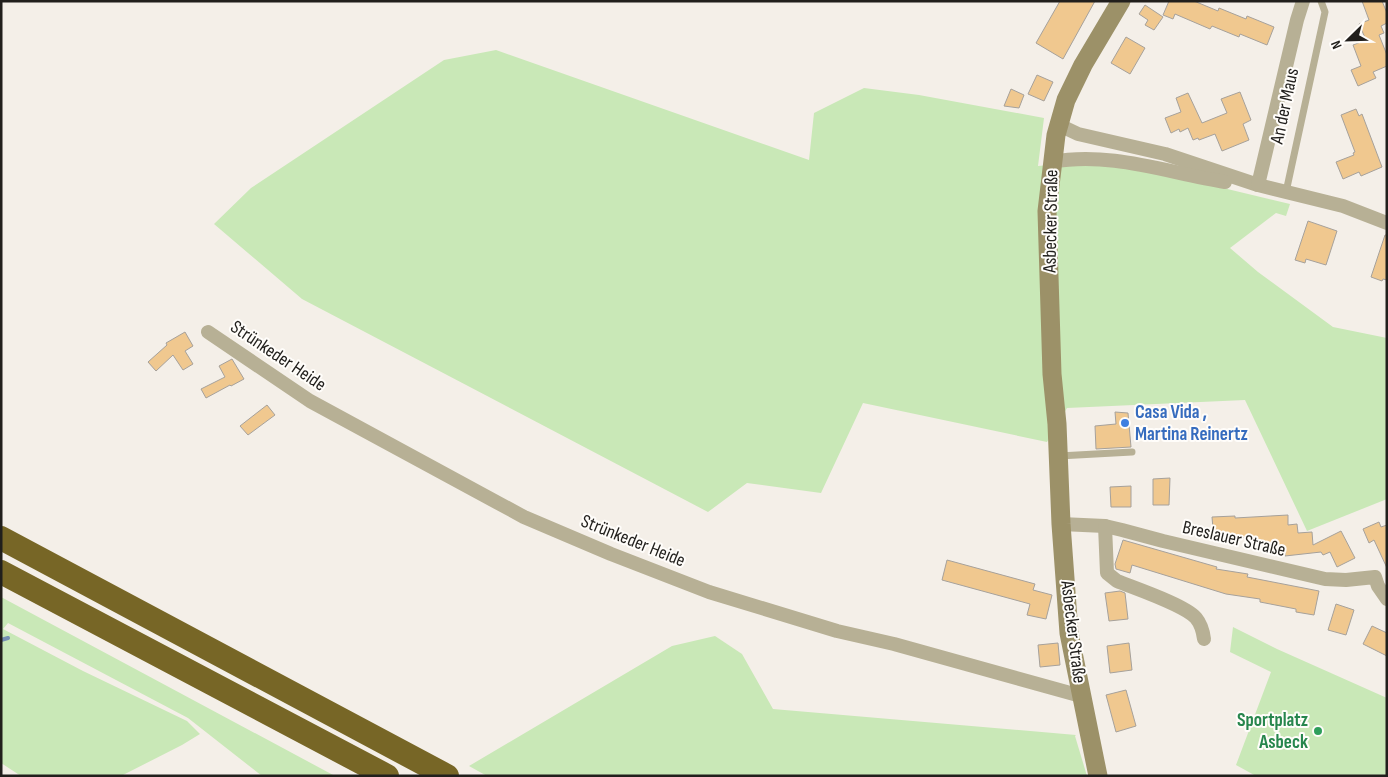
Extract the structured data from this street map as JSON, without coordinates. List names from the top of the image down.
{
  "streets": {
    "main road": ["Asbecker Straße"],
    "street": ["An der Maus", "Strünkeder Heide", "Breslauer Straße"]
  },
  "crossings": [
    ["Asbecker Straße", "Strünkeder Heide"],
    ["Asbecker Straße", "Breslauer Straße"]
  ],
  "places": ["Casa Vida , Martina Reinertz", "Sportplatz Asbeck"],
  "north": "bottom left"
}
